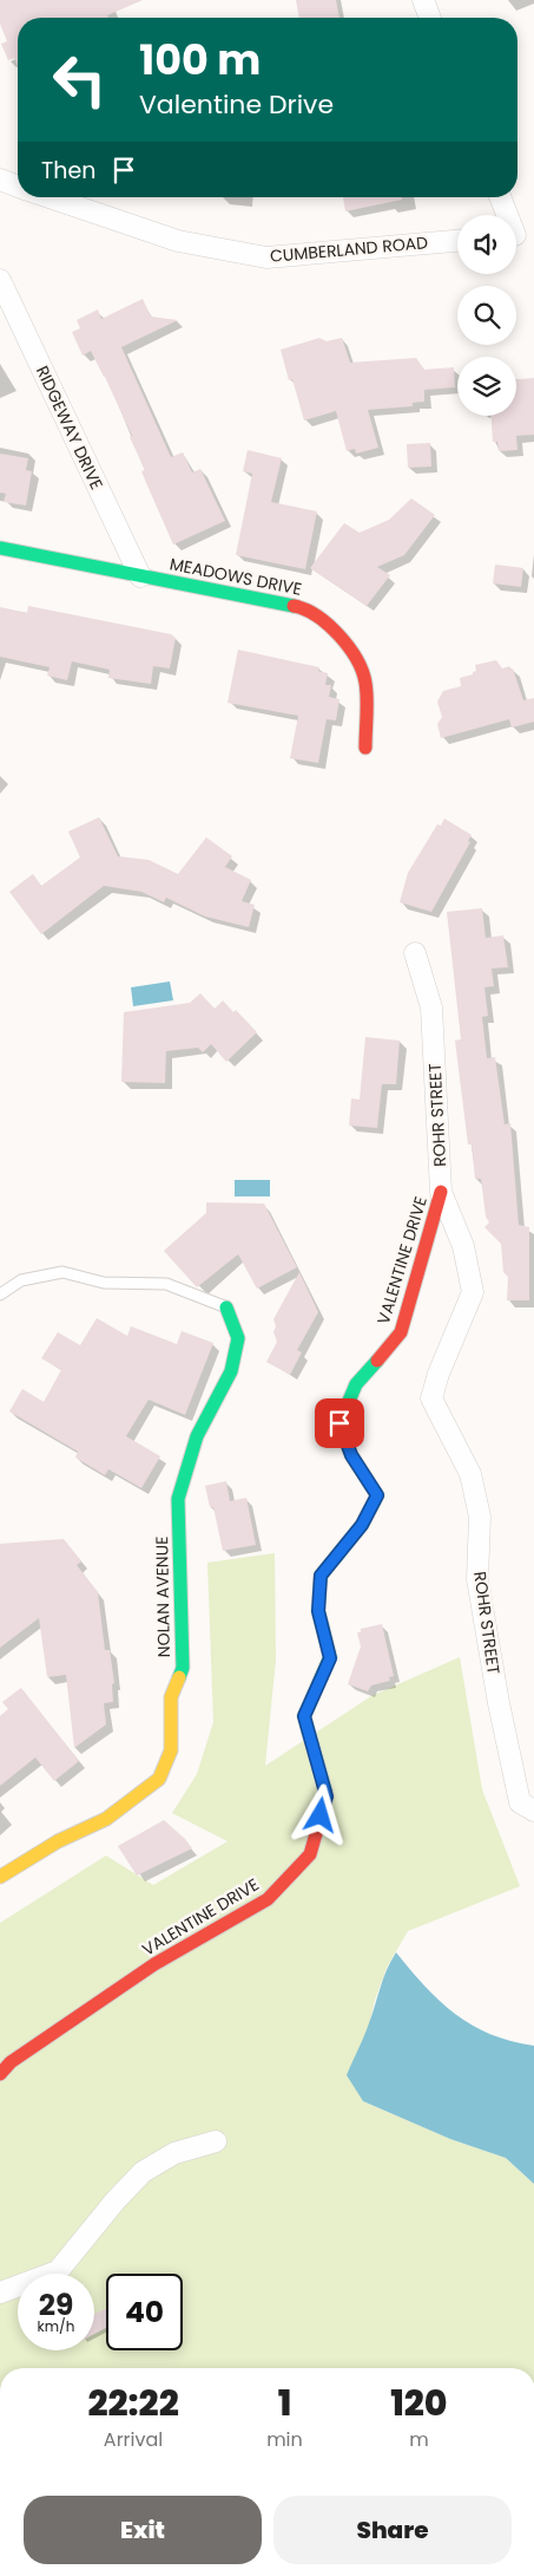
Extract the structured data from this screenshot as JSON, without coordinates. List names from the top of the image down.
{
  "streets": {
    "street": [
      "CUMBERLAND ROAD",
      "RIDGEWAY DRIVE",
      "MEADOWS DRIVE",
      "ROHR STREET",
      "VALENTINE DRIVE",
      "NOLAN AVENUE"
    ]
  },
  "crossings": [
    ["RIDGEWAY DRIVE", "MEADOWS DRIVE"],
    ["ROHR STREET", "VALENTINE DRIVE"]
  ],
  "page": {
    "turn": ["100 m", "Valentine Drive"],
    "then": "Then",
    "speed": "29 km/h",
    "limit": "40",
    "eta": [
      "22:22",
      "Arrival",
      "1",
      "min",
      "120",
      "m"
    ],
    "buttons": ["Exit", "Share"]
  }
}
